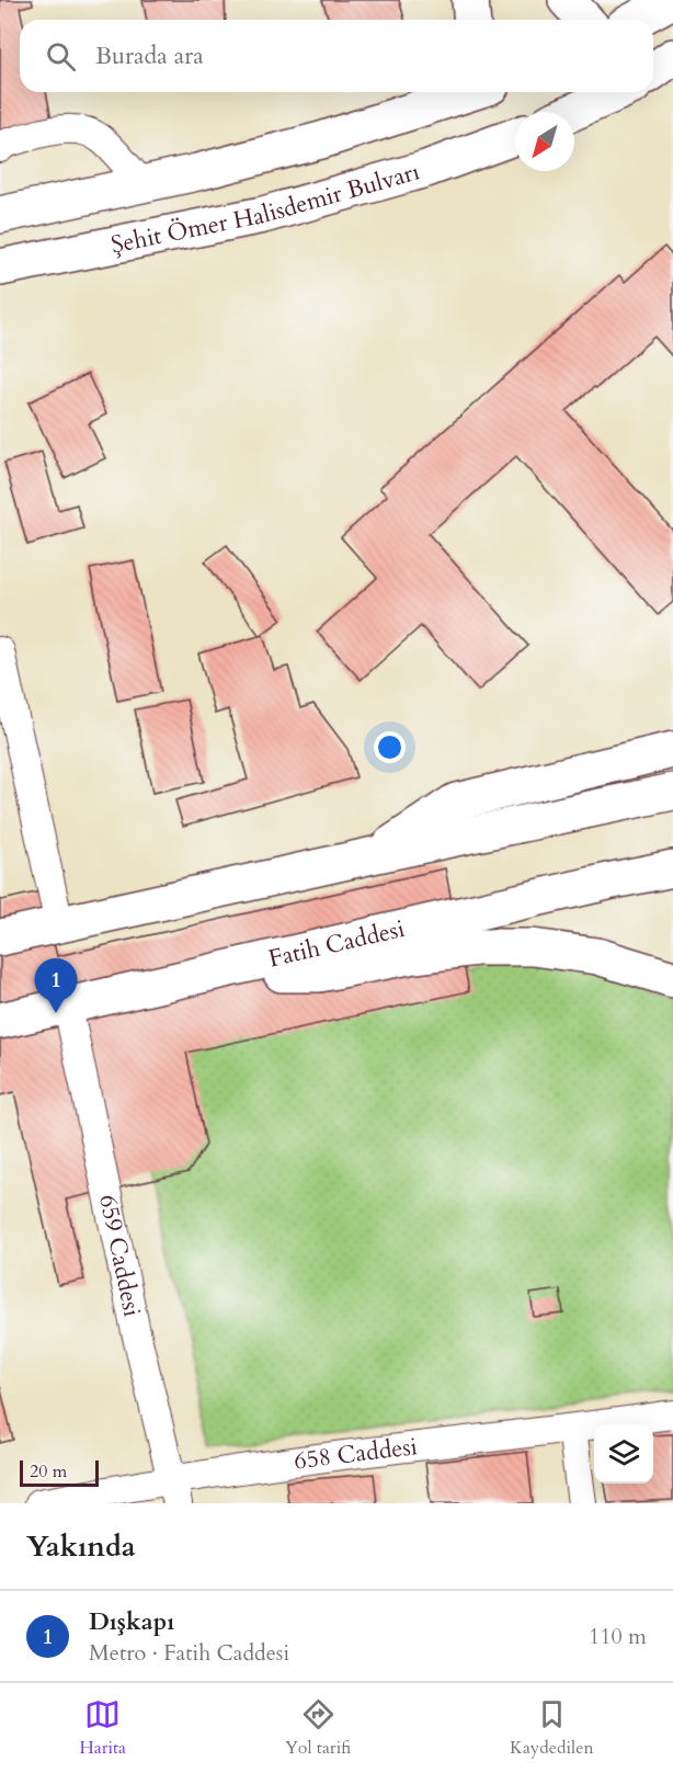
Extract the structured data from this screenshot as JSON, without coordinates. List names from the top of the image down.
{
  "streets": {
    "main road": ["Şehit Ömer Halisdemir Bulvarı", "Fatih Caddesi"],
    "street": ["659 Caddesi", "658 Caddesi"]
  },
  "crossings": [
    ["Fatih Caddesi", "659 Caddesi"],
    ["659 Caddesi", "658 Caddesi"]
  ],
  "scale_bar": "20 m",
  "north": "bottom left",
  "page": {
    "search": "Burada ara",
    "pins": "1",
    "scale": "20 m",
    "heading": "Yakında",
    "list": [
      {
        "mark": "1",
        "name": "Dışkapı",
        "note": "Metro · Fatih Caddesi",
        "value": "110 m"
      }
    ],
    "nav": ["Harita", "Yol tarifi", "Kaydedilen"]
  }
}
